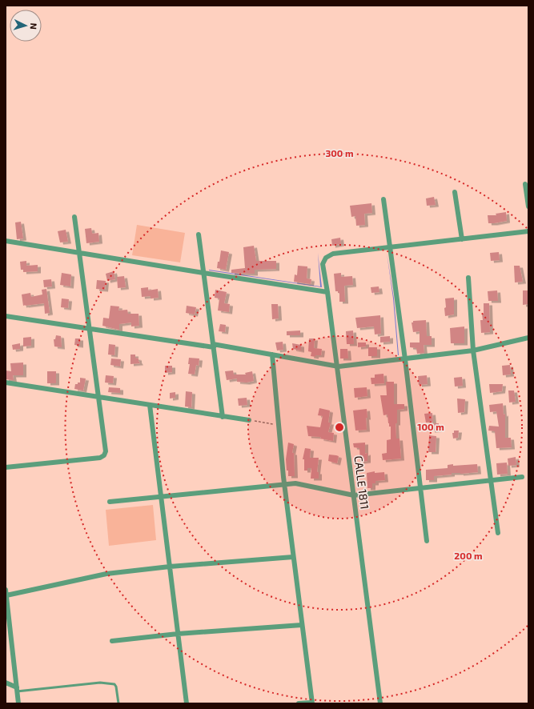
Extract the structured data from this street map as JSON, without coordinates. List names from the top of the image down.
{
  "streets": {
    "street": ["CALLE 1811"]
  },
  "north": "right",
  "rings": ["300 m", "100 m", "200 m"]
}
